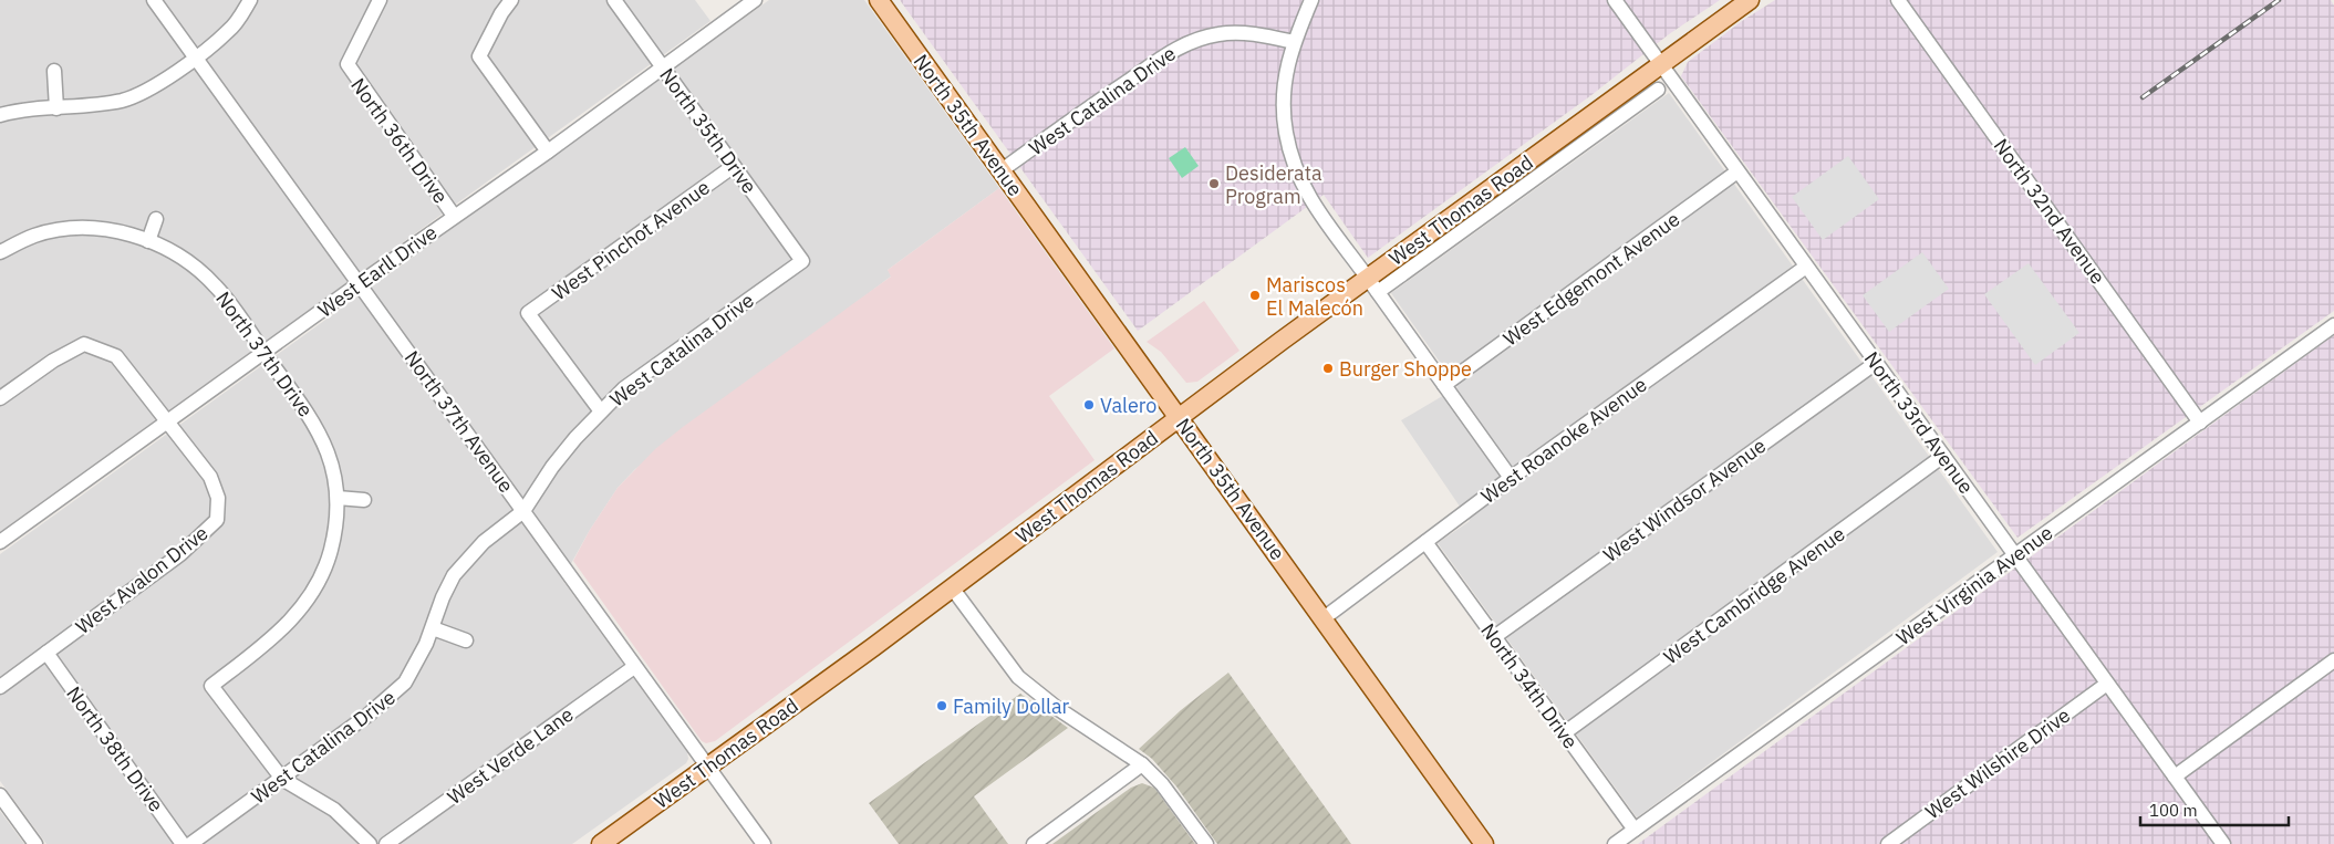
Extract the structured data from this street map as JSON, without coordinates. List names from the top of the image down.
{
  "streets": {
    "main road": ["North 35th Avenue", "West Thomas Road"],
    "street": [
      "West Catalina Drive",
      "North 35th Drive",
      "North 36th Drive",
      "North 32nd Avenue",
      "West Pinchot Avenue",
      "West Earll Drive",
      "West Edgemont Avenue",
      "North 37th Drive",
      "North 37th Avenue",
      "North 33rd Avenue",
      "West Roanoke Avenue",
      "West Windsor Avenue",
      "West Avalon Drive",
      "West Virginia Avenue",
      "West Cambridge Avenue",
      "North 34th Drive",
      "North 38th Drive",
      "West Verde Lane",
      "West Wilshire Drive"
    ]
  },
  "crossings": [
    ["West Catalina Drive", "North 35th Avenue"],
    ["West Catalina Drive", "North 35th Drive"],
    ["West Catalina Drive", "West Pinchot Avenue"],
    ["West Catalina Drive", "North 37th Drive"],
    ["West Catalina Drive", "North 37th Avenue"],
    ["North 35th Avenue", "West Thomas Road"],
    ["North 35th Avenue", "West Roanoke Avenue"],
    ["North 35th Drive", "West Pinchot Avenue"],
    ["North 35th Drive", "West Earll Drive"],
    ["North 36th Drive", "West Earll Drive"],
    ["West Thomas Road", "North 37th Avenue"],
    ["West Thomas Road", "North 33rd Avenue"],
    ["North 32nd Avenue", "West Virginia Avenue"],
    ["West Earll Drive", "North 37th Drive"],
    ["West Earll Drive", "North 37th Avenue"],
    ["West Earll Drive", "West Avalon Drive"],
    ["West Edgemont Avenue", "North 33rd Avenue"],
    ["North 37th Avenue", "West Verde Lane"],
    ["North 33rd Avenue", "West Roanoke Avenue"],
    ["North 33rd Avenue", "West Windsor Avenue"],
    ["North 33rd Avenue", "West Virginia Avenue"],
    ["North 33rd Avenue", "West Cambridge Avenue"],
    ["North 33rd Avenue", "West Wilshire Drive"],
    ["West Roanoke Avenue", "North 34th Drive"],
    ["West Windsor Avenue", "North 34th Drive"],
    ["West Avalon Drive", "North 38th Drive"],
    ["West Virginia Avenue", "North 34th Drive"],
    ["West Cambridge Avenue", "North 34th Drive"]
  ],
  "places": [
    "Desiderata Program",
    "Mariscos El Malecón",
    "Burger Shoppe",
    "Valero",
    "Family Dollar"
  ],
  "scale_bar": "100 m"
}
